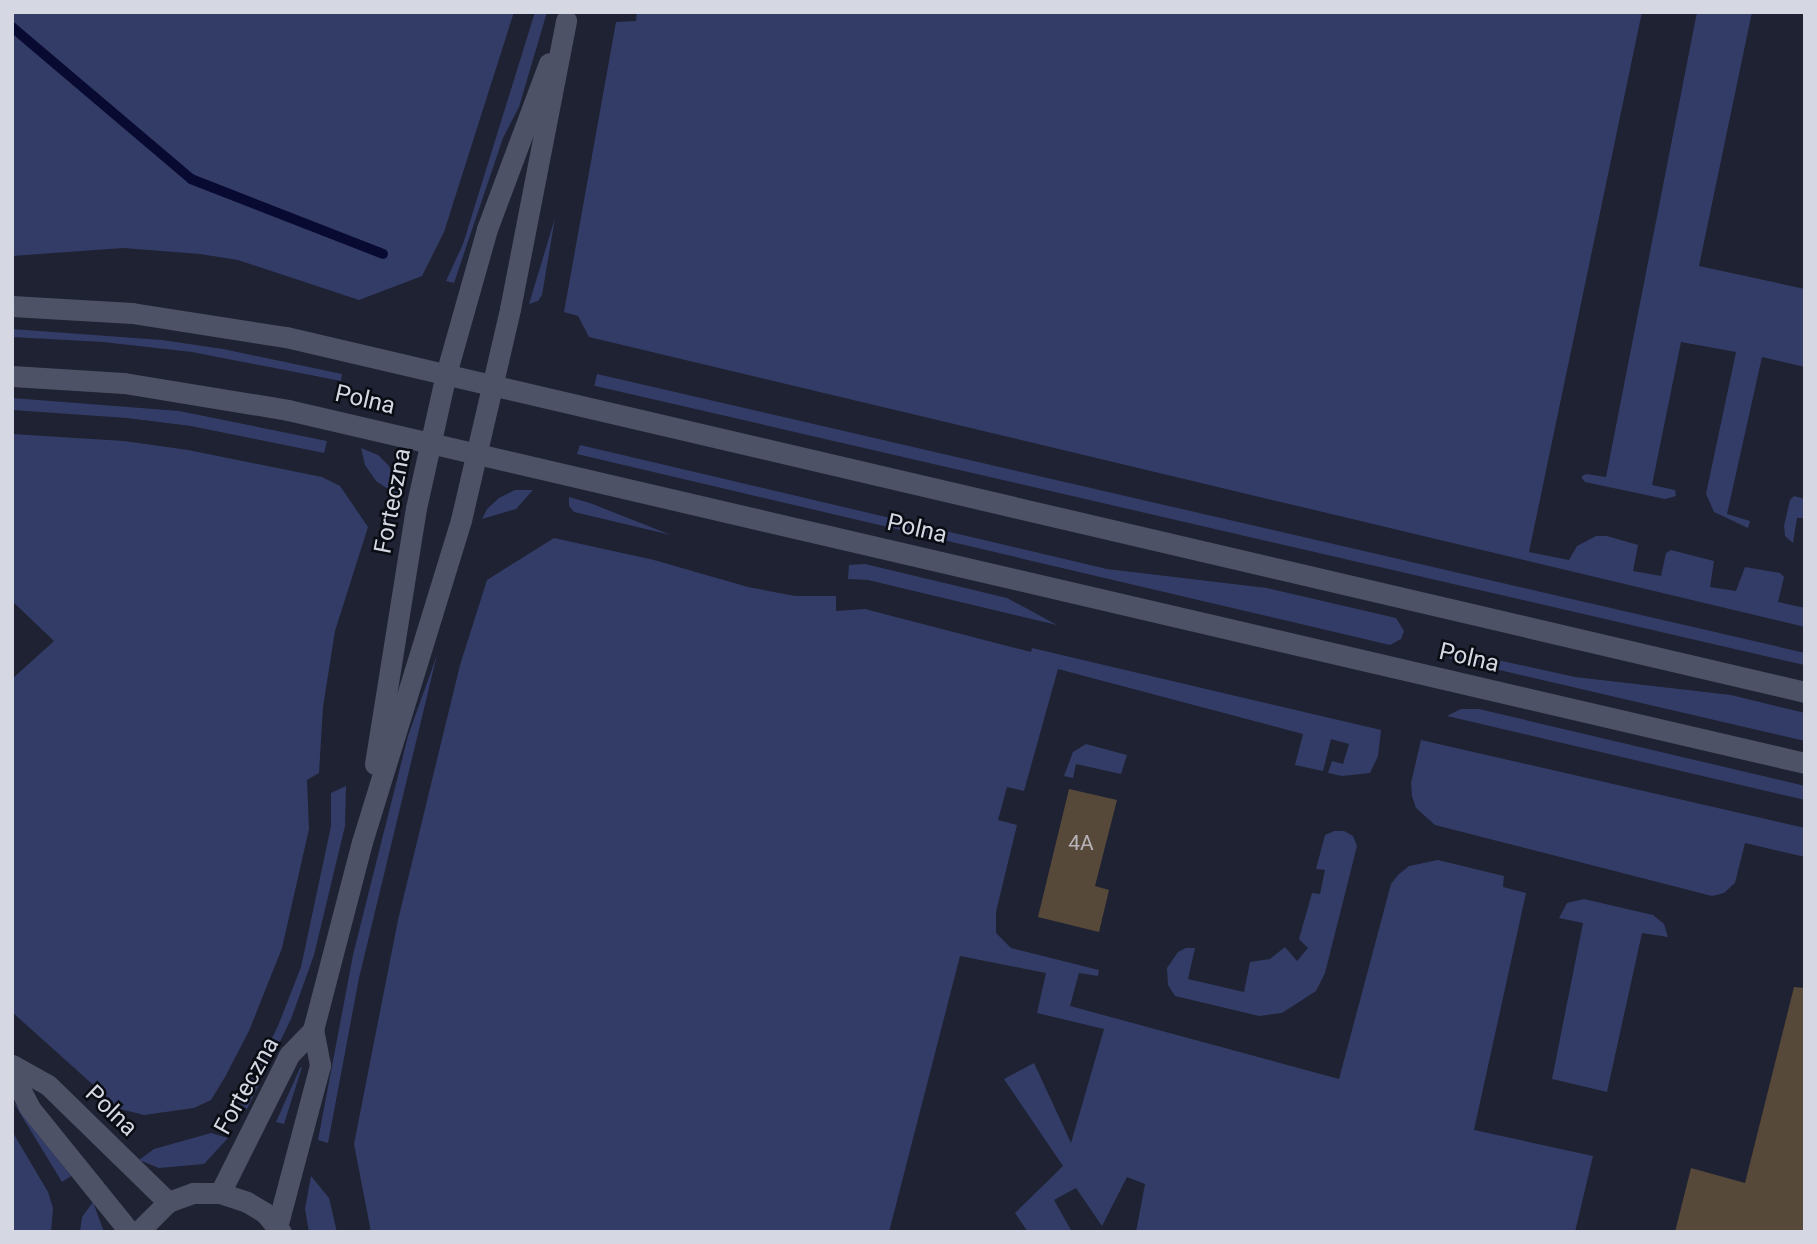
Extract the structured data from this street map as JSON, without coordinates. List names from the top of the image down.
{
  "streets": {
    "street": ["Polna", "Forteczna"]
  },
  "crossings": [
    ["Polna", "Forteczna"]
  ],
  "house_numbers": ["4A"]
}
